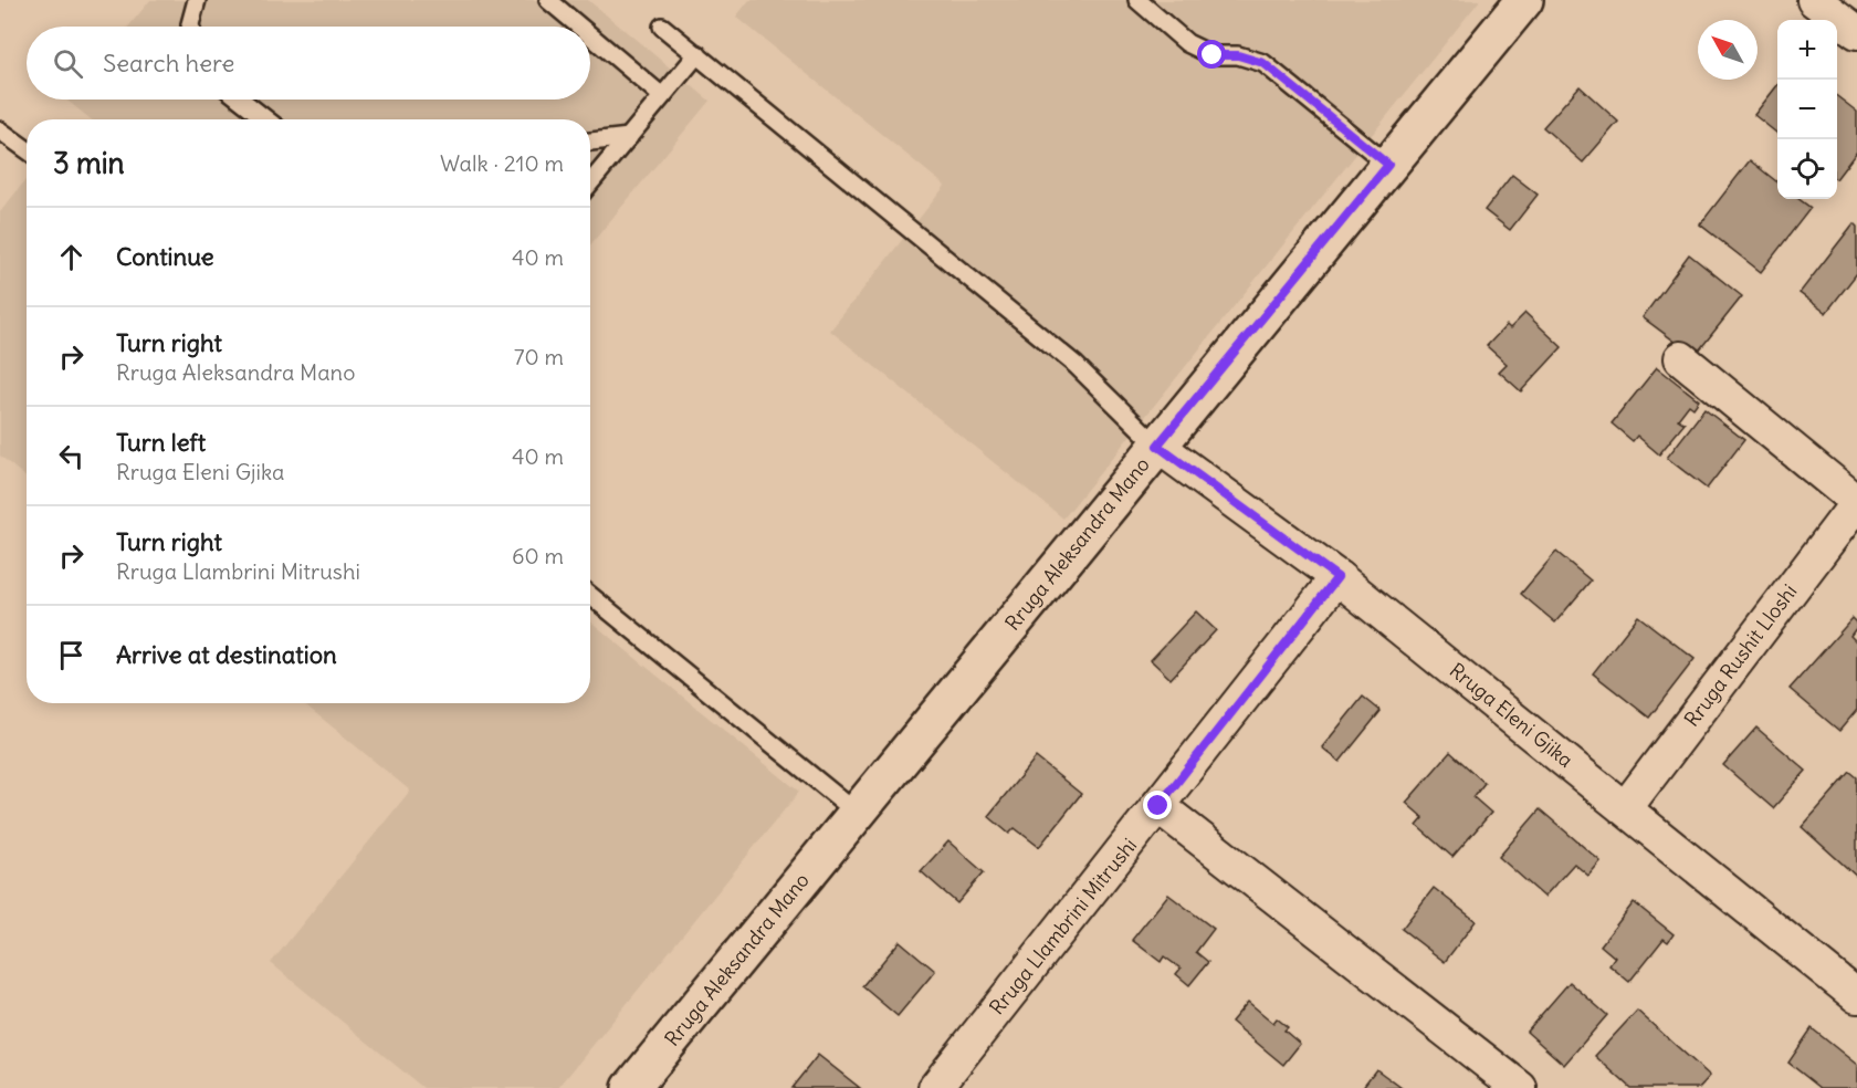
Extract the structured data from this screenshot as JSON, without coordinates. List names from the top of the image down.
{
  "streets": {
    "street": [
      "Rruga Aleksandra Mano",
      "Rruga Rushit Lloshi",
      "Rruga Eleni Gjika",
      "Rruga Llambrini Mitrushi"
    ]
  },
  "crossings": [
    ["Rruga Aleksandra Mano", "Rruga Eleni Gjika"],
    ["Rruga Rushit Lloshi", "Rruga Eleni Gjika"],
    ["Rruga Eleni Gjika", "Rruga Llambrini Mitrushi"]
  ],
  "north": "top left",
  "page": {
    "map_buttons": ["+", "−"],
    "search": "Search here",
    "heading": ["3 min", "Walk · 210 m"],
    "list": [
      ["Continue", "40 m"],
      ["Turn right", "Rruga Aleksandra Mano", "70 m"],
      ["Turn left", "Rruga Eleni Gjika", "40 m"],
      ["Turn right", "Rruga Llambrini Mitrushi", "60 m"],
      "Arrive at destination"
    ]
  }
}
